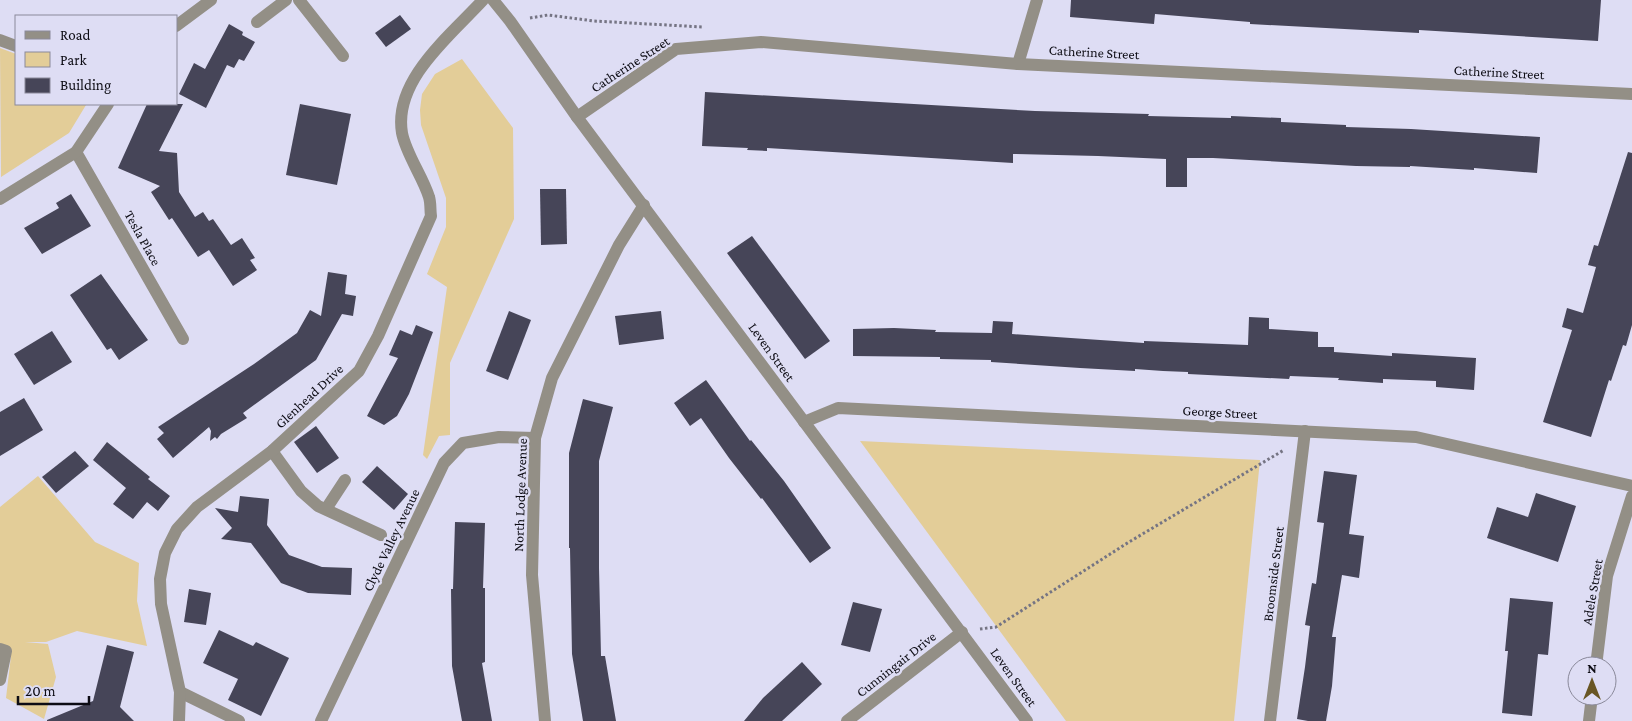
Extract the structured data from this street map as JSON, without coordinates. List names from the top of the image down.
{
  "streets": {
    "street": [
      "Catherine Street",
      "Tesla Place",
      "Leven Street",
      "Glenhead Drive",
      "George Street",
      "North Lodge Avenue",
      "Clyde Valley Avenue",
      "Broomside Street",
      "Adele Street",
      "Cunningair Drive"
    ]
  },
  "crossings": [
    ["Catherine Street", "Leven Street"],
    ["Leven Street", "George Street"],
    ["Leven Street", "North Lodge Avenue"],
    ["Leven Street", "Cunningair Drive"],
    ["George Street", "Broomside Street"],
    ["North Lodge Avenue", "Clyde Valley Avenue"]
  ],
  "legend": ["Road", "Park", "Building"],
  "scale_bar": "20 m",
  "north": "top"
}
